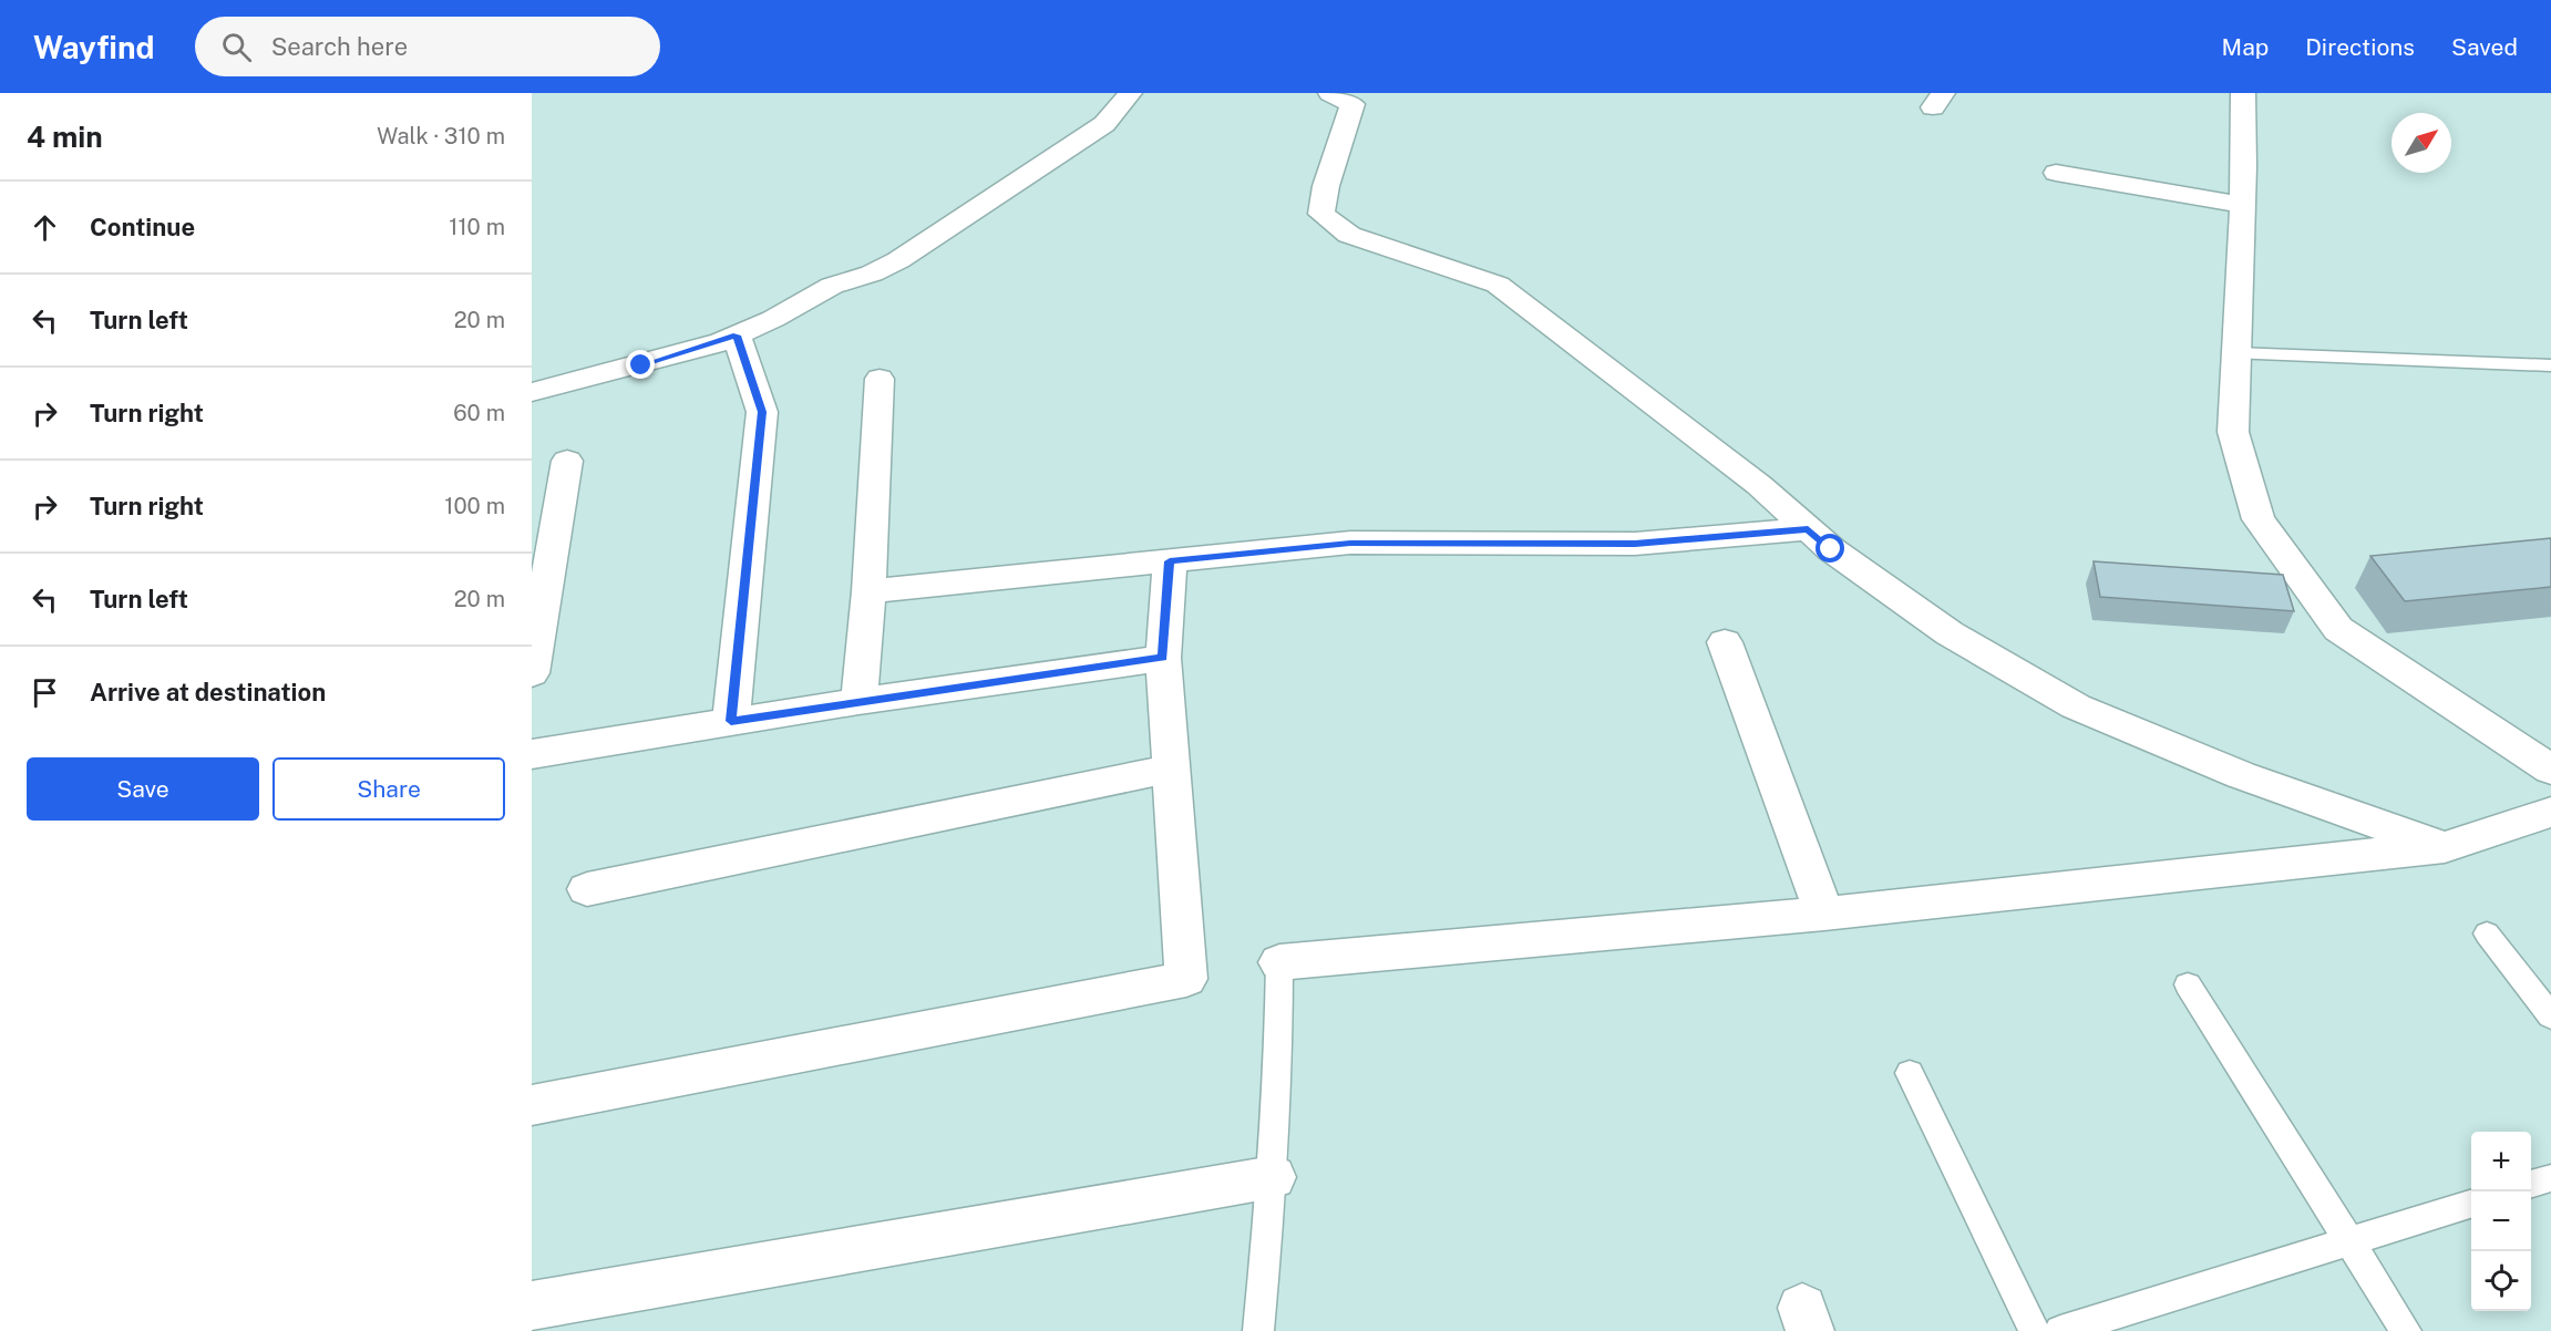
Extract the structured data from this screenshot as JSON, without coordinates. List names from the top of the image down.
{
  "north": "top right",
  "page": {
    "header": "Wayfind",
    "search": "Search here",
    "nav": ["Map", "Directions", "Saved"],
    "heading": ["4 min", "Walk · 310 m"],
    "list": [
      ["Continue", "110 m"],
      ["Turn left", "20 m"],
      ["Turn right", "60 m"],
      ["Turn right", "100 m"],
      ["Turn left", "20 m"],
      "Arrive at destination"
    ],
    "buttons": ["Save", "Share"],
    "map_buttons": ["+", "−"]
  }
}
